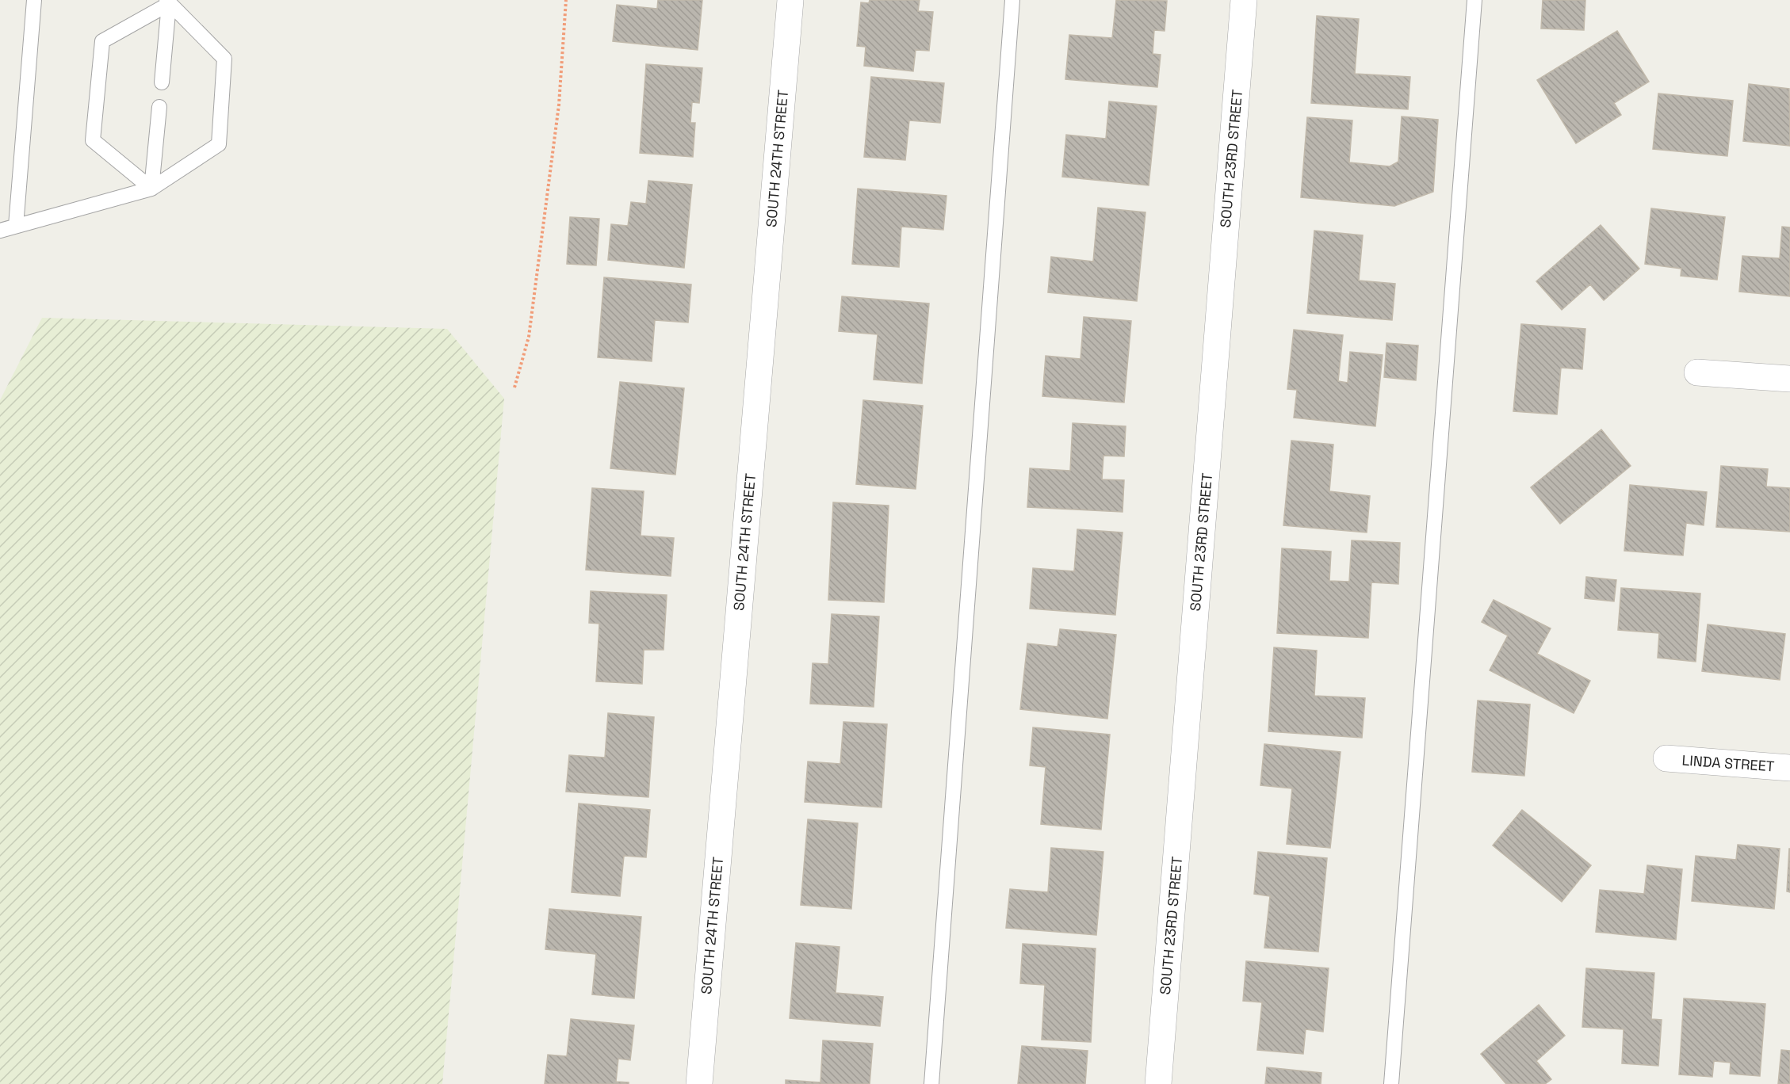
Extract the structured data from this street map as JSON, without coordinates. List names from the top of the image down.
{
  "streets": {
    "street": ["SOUTH 24TH STREET", "SOUTH 23RD STREET", "LINDA STREET"]
  }
}
